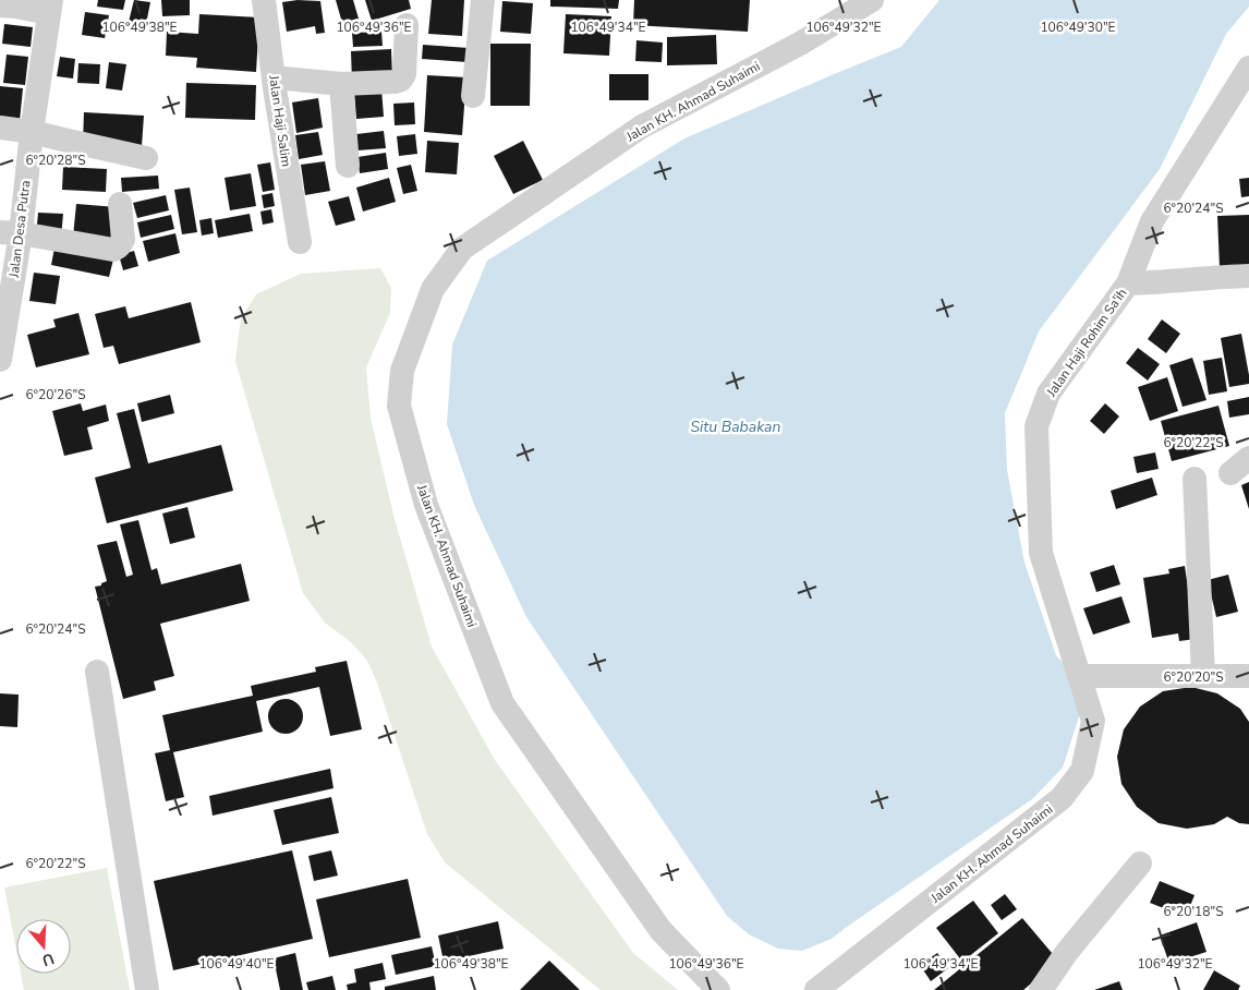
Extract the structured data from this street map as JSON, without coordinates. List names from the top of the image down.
{
  "streets": {
    "street": [
      "Jalan KH. Ahmad Suhaimi",
      "Jalan Haji Salim",
      "Jalan Desa Putra",
      "Jalan Haji Rohim Sa'ih"
    ]
  },
  "crossings": [
    ["Jalan KH. Ahmad Suhaimi", "Jalan Haji Rohim Sa'ih"]
  ],
  "water": ["Situ Babakan"],
  "north": "bottom",
  "coordinates": [
    "106°49'38\"E",
    "106°49'36\"E",
    "106°49'34\"E",
    "106°49'32\"E",
    "106°49'30\"E",
    "6°20'28\"S",
    "6°20'24\"S",
    "6°20'26\"S",
    "6°20'22\"S",
    "6°20'20\"S",
    "6°20'18\"S",
    "106°49'40\"E"
  ]
}
